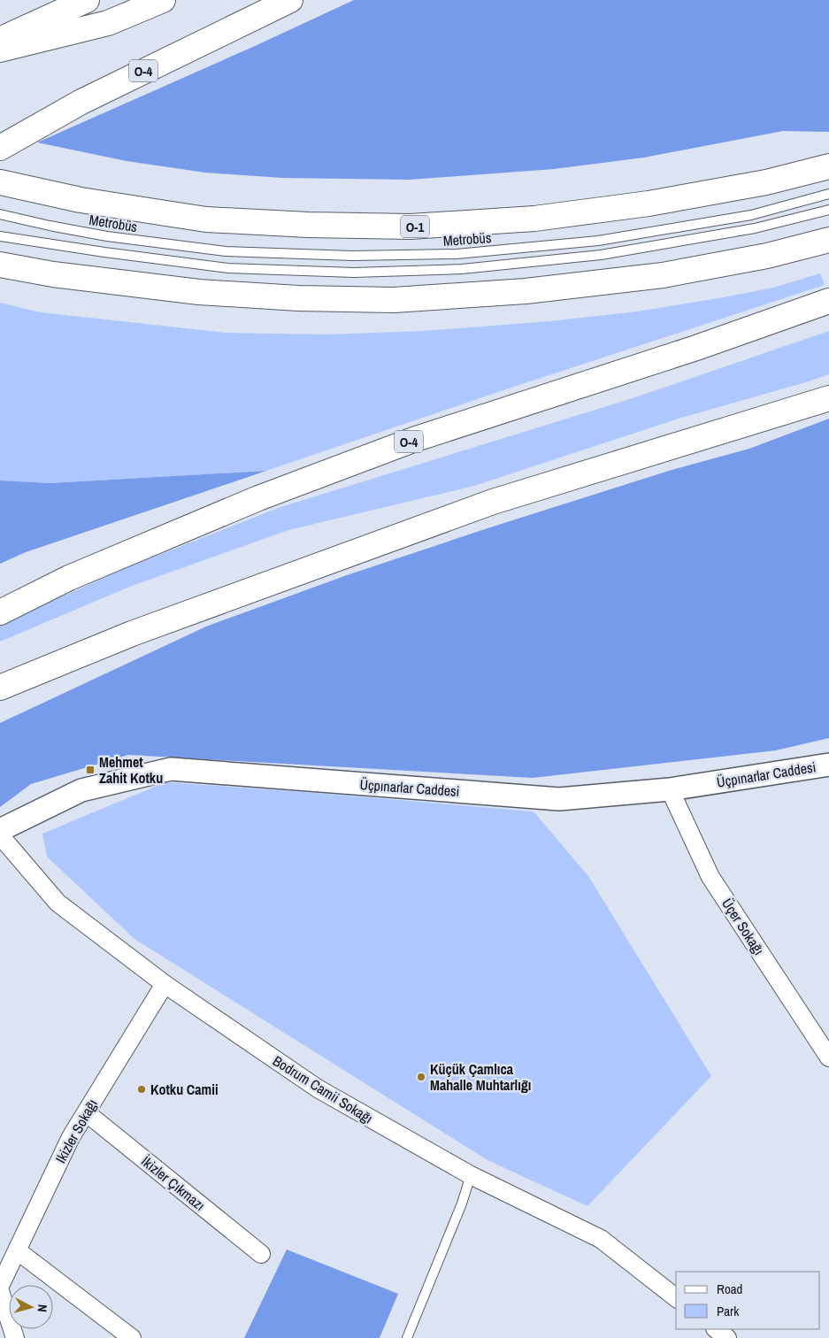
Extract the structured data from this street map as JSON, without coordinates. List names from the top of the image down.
{
  "streets": {
    "highway": ["O-4", "O-1"],
    "street": [
      "Üçpınarlar Caddesi",
      "Üçer Sokağı",
      "Bodrum Camii Sokağı",
      "Ikizler Sokağı",
      "İkizler Çıkmazı"
    ],
    "lane": ["Metrobüs"]
  },
  "crossings": [
    ["Üçpınarlar Caddesi", "Üçer Sokağı"],
    ["Bodrum Camii Sokağı", "Ikizler Sokağı"],
    ["Ikizler Sokağı", "İkizler Çıkmazı"]
  ],
  "places": {
    "transit": ["Mehmet Zahit Kotku"],
    "other": ["Küçük Çamlıca Mahalle Muhtarlığı", "Kotku Camii"]
  },
  "legend": ["Road", "Park"],
  "north": "right"
}
